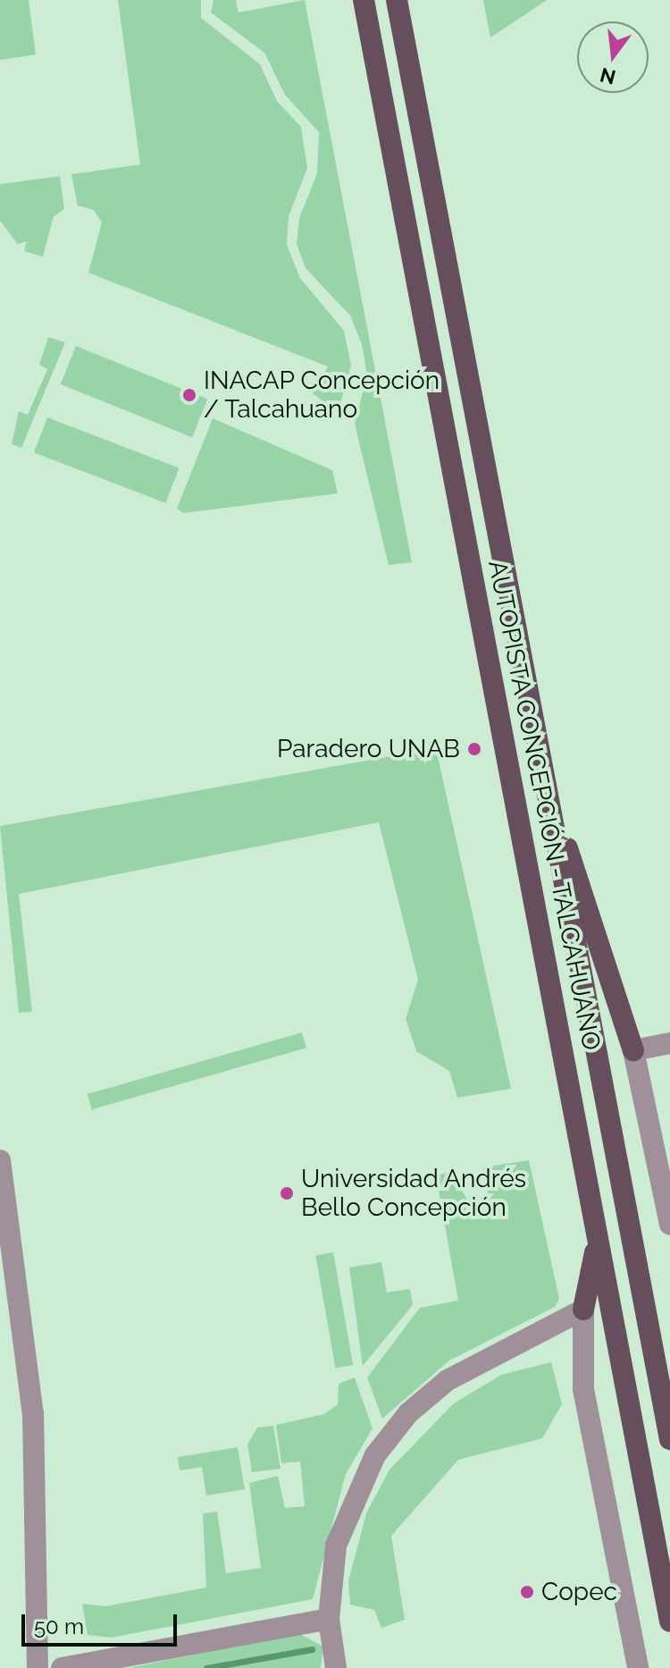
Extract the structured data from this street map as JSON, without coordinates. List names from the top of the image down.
{
  "streets": {
    "main road": ["AUTOPISTA CONCEPCIÓN - TALCAHUANO"]
  },
  "places": [
    "INACAP Concepción / Talcahuano",
    "Paradero UNAB",
    "Universidad Andrés Bello Concepción",
    "Copec"
  ],
  "scale_bar": "50 m",
  "north": "bottom"
}
